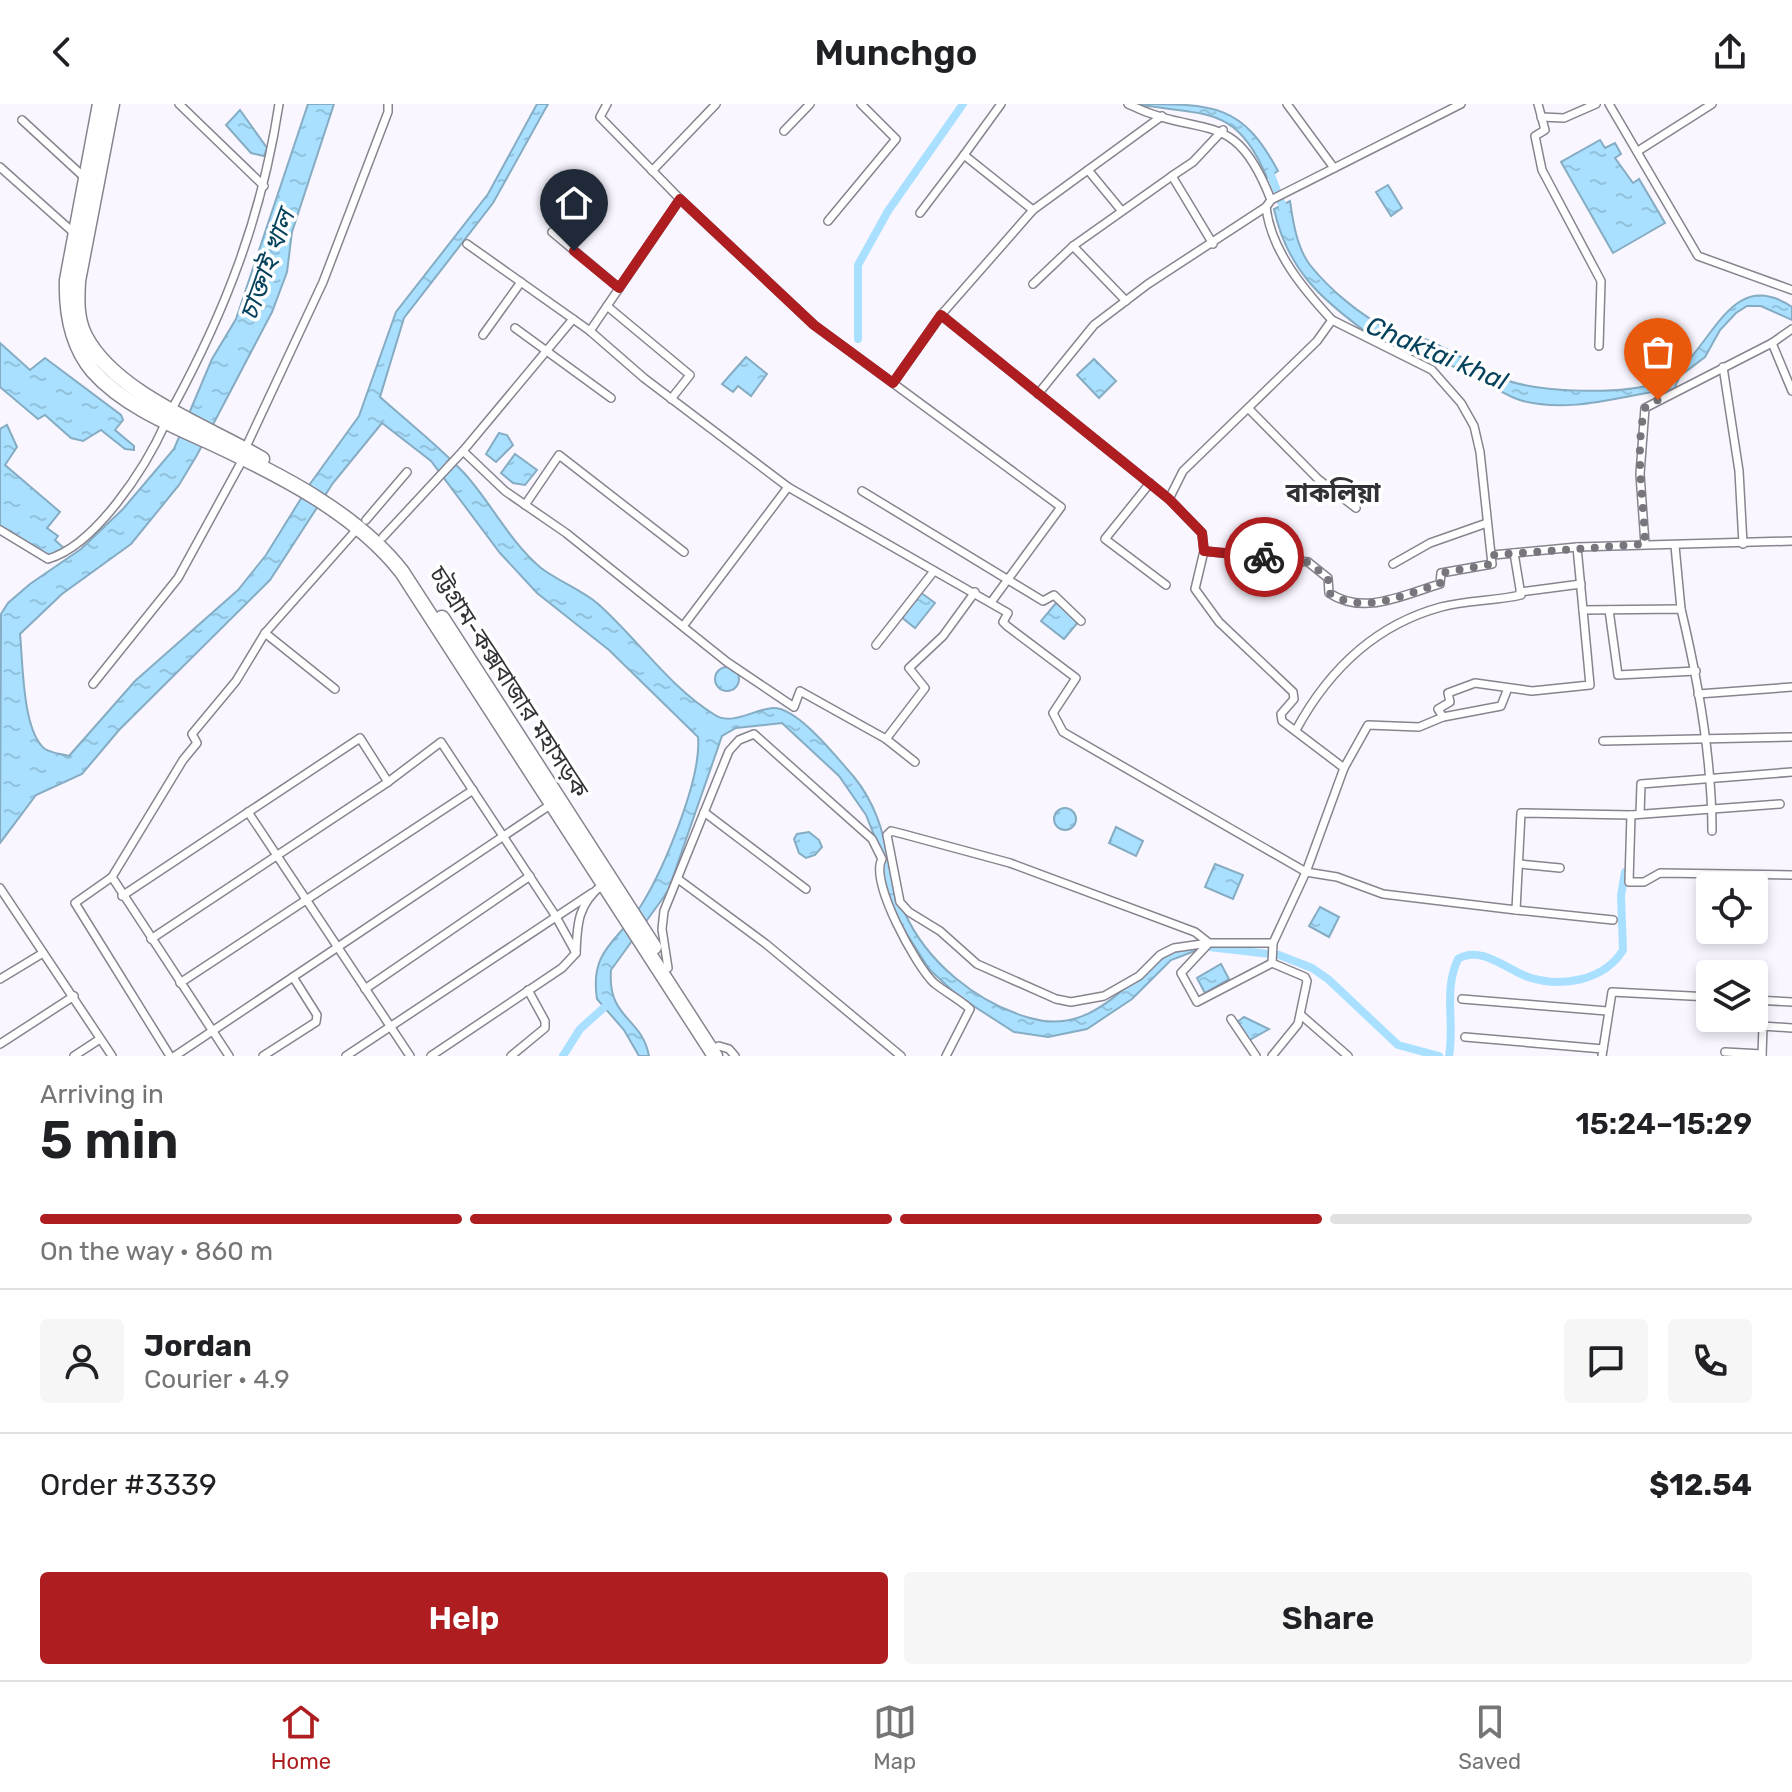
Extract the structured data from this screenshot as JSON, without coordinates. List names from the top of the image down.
{
  "streets": {
    "highway": ["চট্টগ্রাম-কক্সবাজার মহাসড়ক"]
  },
  "districts": ["বাকলিয়া"],
  "water": ["চাক্তাই খাল", "Chaktai khal"],
  "page": {
    "header": "Munchgo",
    "heading": ["5 min", "Arriving in", "15:24–15:29"],
    "panel": [
      "Jordan",
      "Courier · 4.9",
      "Order #3339",
      "$12.54"
    ],
    "bar": "On the way · 860 m",
    "buttons": ["Help", "Share"],
    "tabs": ["Home", "Map", "Saved"]
  }
}
